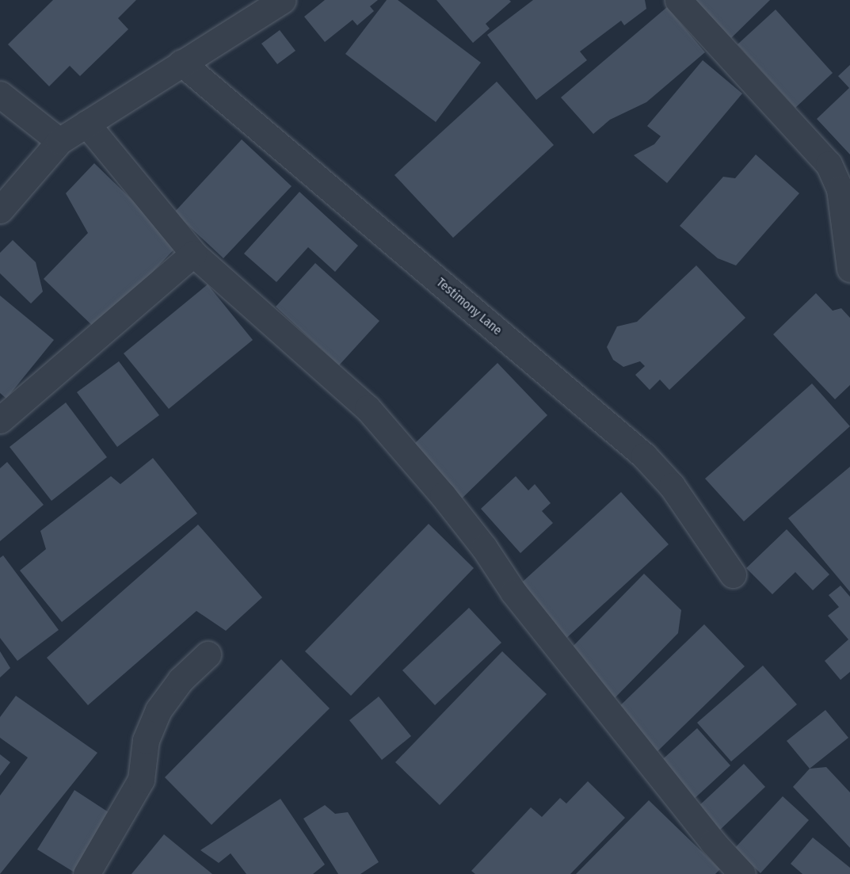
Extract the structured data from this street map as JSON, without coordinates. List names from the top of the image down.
{
  "streets": {
    "street": ["Testimony Lane"]
  }
}
